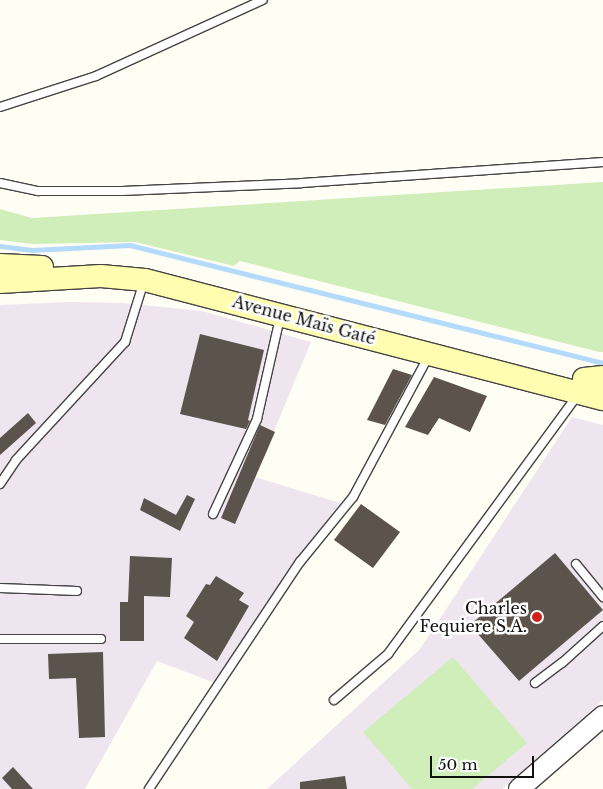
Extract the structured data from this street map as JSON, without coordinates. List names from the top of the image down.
{
  "streets": {
    "main road": ["Avenue Maïs Gaté"]
  },
  "places": ["Charles Fequiere S.A."],
  "scale_bar": "50 m"
}
